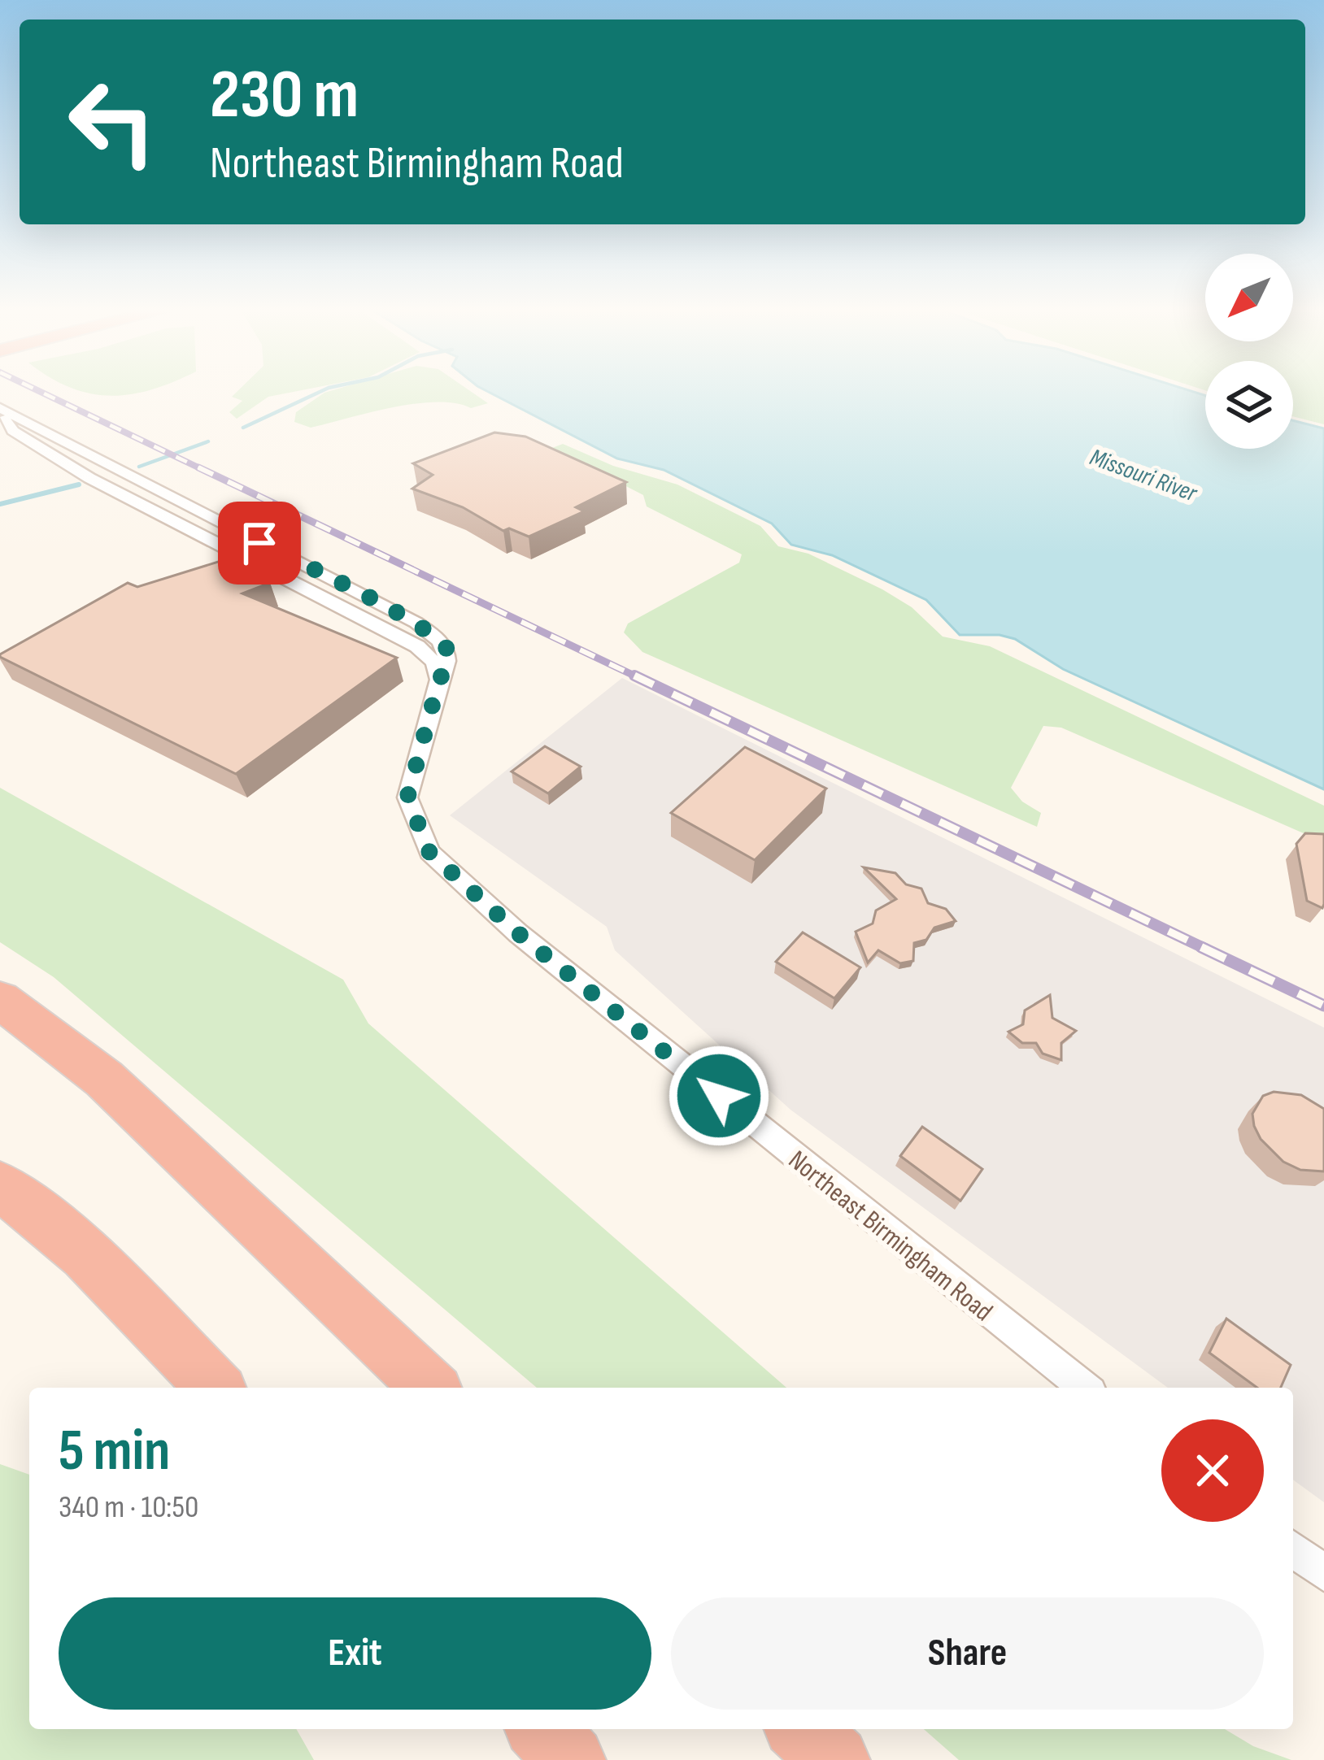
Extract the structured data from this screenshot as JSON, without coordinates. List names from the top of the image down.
{
  "streets": {
    "street": ["Northeast Birmingham Road"]
  },
  "water": ["Missouri River"],
  "north": "bottom left",
  "page": {
    "turn": ["230 m", "Northeast Birmingham Road"],
    "heading": ["5 min", "340 m · 10:50"],
    "buttons": ["Exit", "Share"]
  }
}
